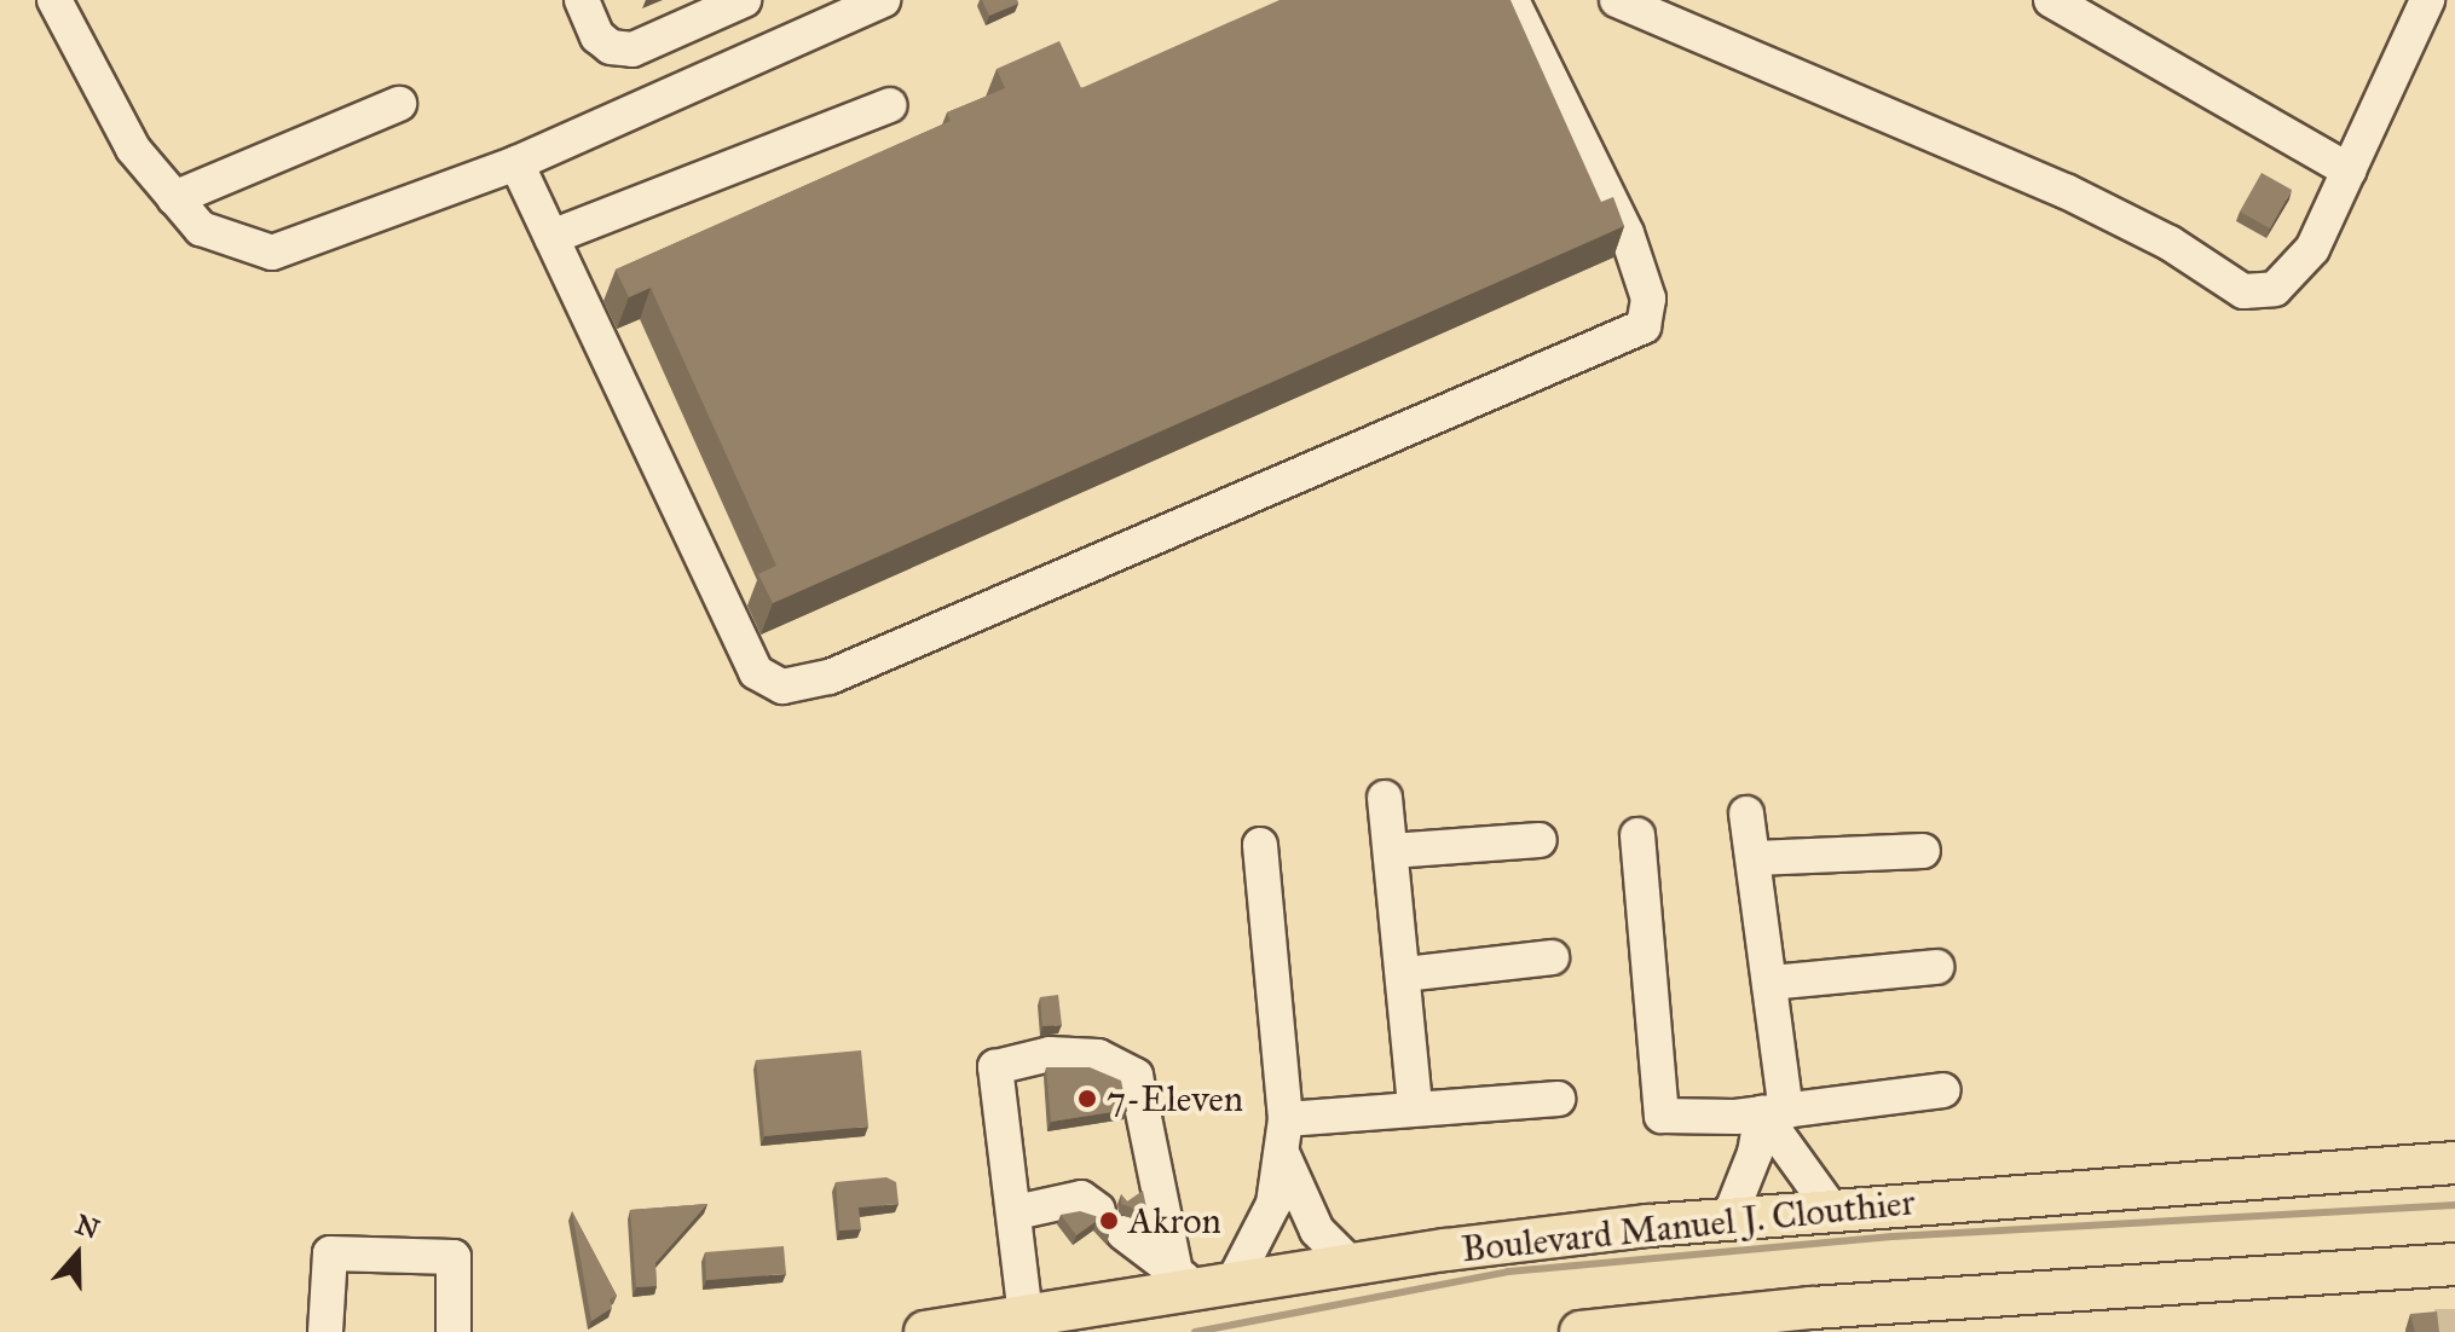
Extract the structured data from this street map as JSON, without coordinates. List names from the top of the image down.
{
  "streets": {
    "main road": ["Boulevard Manuel J. Clouthier"]
  },
  "places": ["7-Eleven", "Akron"],
  "north": "top"
}
